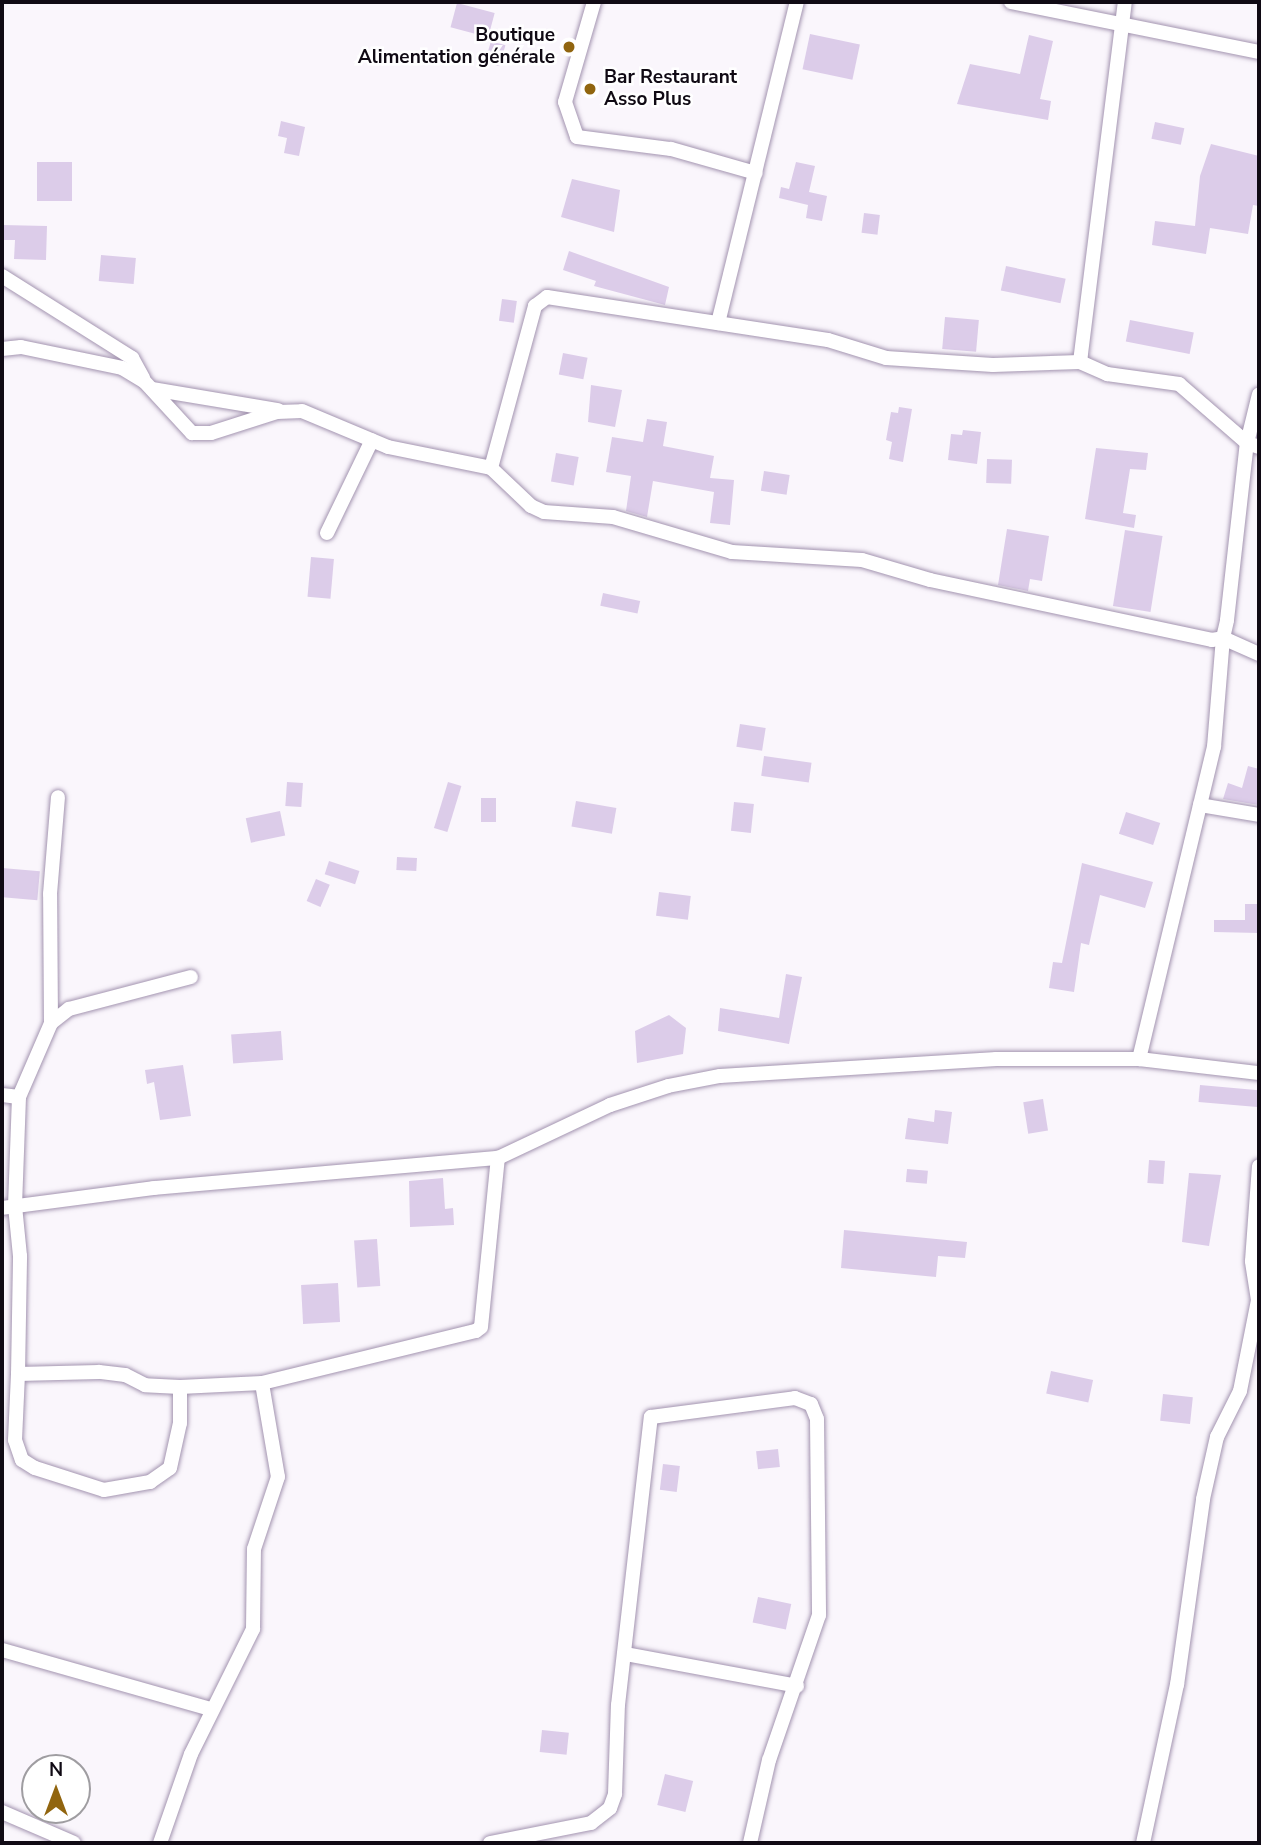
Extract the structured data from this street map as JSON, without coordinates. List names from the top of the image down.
{
  "places": ["Boutique Alimentation générale", "Bar Restaurant Asso Plus"],
  "north": "top"
}
